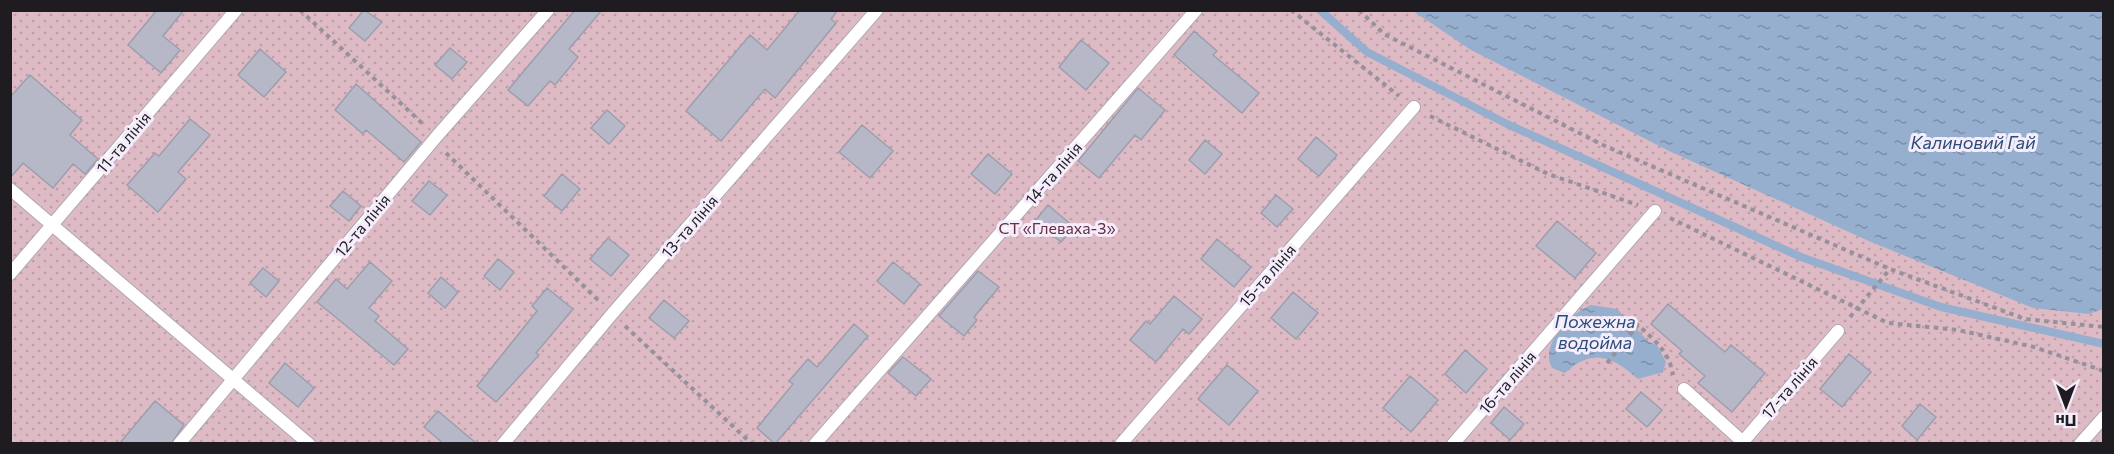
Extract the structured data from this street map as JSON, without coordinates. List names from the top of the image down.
{
  "streets": {
    "lane": [
      "11-та лінія",
      "14-та лінія",
      "12-та лінія",
      "13-та лінія",
      "15-та лінія",
      "16-та лінія",
      "17-та лінія"
    ]
  },
  "water": ["Калиновий Гай", "Пожежна водойма"],
  "parks": ["СТ «Глеваха-3»"],
  "north": "bottom"
}
